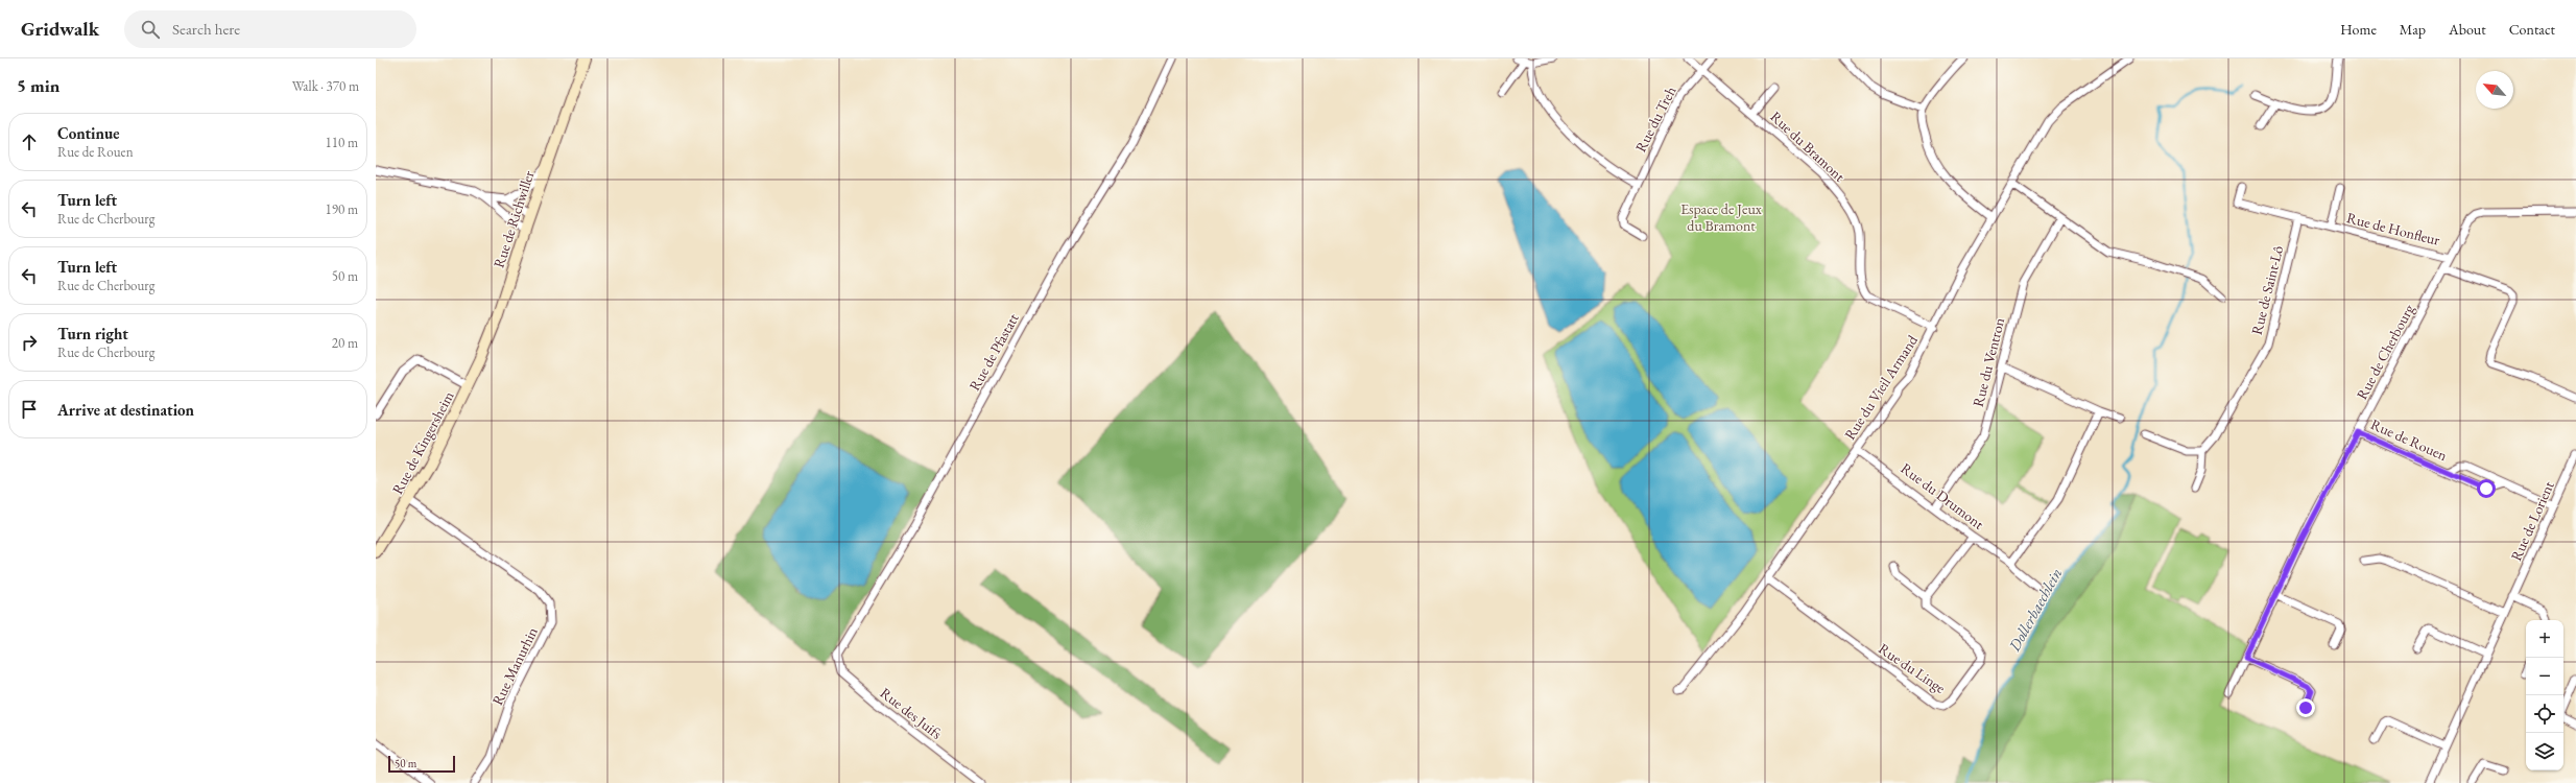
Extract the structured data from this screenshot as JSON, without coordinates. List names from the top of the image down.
{
  "streets": {
    "main road": ["Rue de Richwiller", "Rue de Kingersheim"],
    "street": [
      "Rue du Treh",
      "Rue du Bramont",
      "Rue de Honfleur",
      "Rue de Saint-Lô",
      "Rue de Pfastatt",
      "Rue de Cherbourg",
      "Rue du Ventron",
      "Rue du Vieil Armand",
      "Rue de Rouen",
      "Rue du Drumont",
      "Rue de Lorient",
      "Rue Manurhin",
      "Rue du Linge",
      "Rue des Juifs"
    ]
  },
  "crossings": [
    ["Rue du Treh", "Rue du Bramont"],
    ["Rue du Bramont", "Rue du Vieil Armand"],
    ["Rue de Richwiller", "Rue de Kingersheim"],
    ["Rue de Honfleur", "Rue de Saint-Lô"],
    ["Rue de Honfleur", "Rue de Cherbourg"],
    ["Rue de Pfastatt", "Rue des Juifs"],
    ["Rue de Cherbourg", "Rue de Rouen"],
    ["Rue du Ventron", "Rue du Drumont"],
    ["Rue du Vieil Armand", "Rue du Drumont"],
    ["Rue du Vieil Armand", "Rue du Linge"],
    ["Rue de Rouen", "Rue de Lorient"],
    ["Rue de Kingersheim", "Rue Manurhin"]
  ],
  "water": ["Dollerbaechlein"],
  "parks": ["Espace de Jeux du Bramont"],
  "scale_bar": "50 m",
  "north": "top left",
  "page": {
    "header": "Gridwalk",
    "search": "Search here",
    "nav": [
      "Home",
      "Map",
      "About",
      "Contact"
    ],
    "heading": ["5 min", "Walk · 370 m"],
    "list": [
      ["Continue", "Rue de Rouen", "110 m"],
      ["Turn left", "Rue de Cherbourg", "190 m"],
      ["Turn left", "Rue de Cherbourg", "50 m"],
      ["Turn right", "Rue de Cherbourg", "20 m"],
      "Arrive at destination"
    ],
    "map_buttons": ["+", "−"],
    "scale": "50 m"
  }
}
